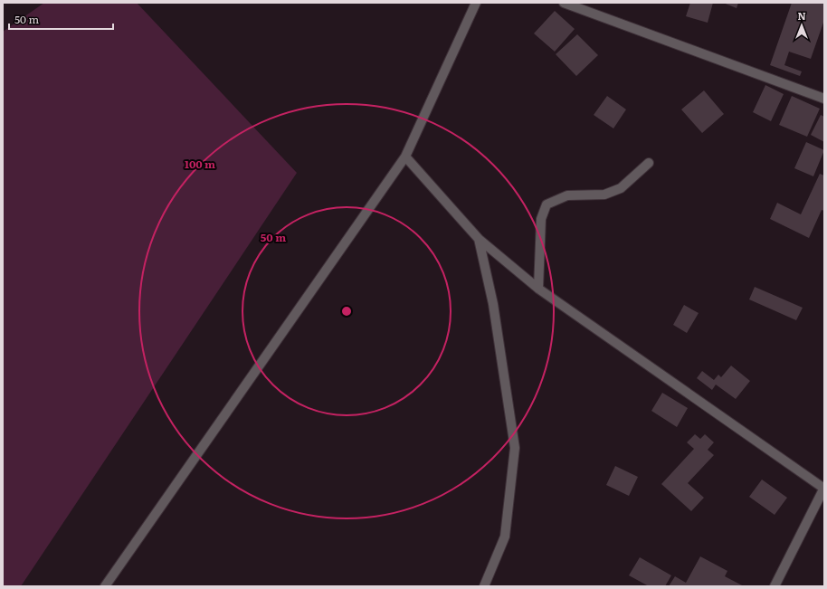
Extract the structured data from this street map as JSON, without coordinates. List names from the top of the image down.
{
  "scale_bar": "50 m",
  "north": "top",
  "rings": ["100 m", "50 m"]
}
